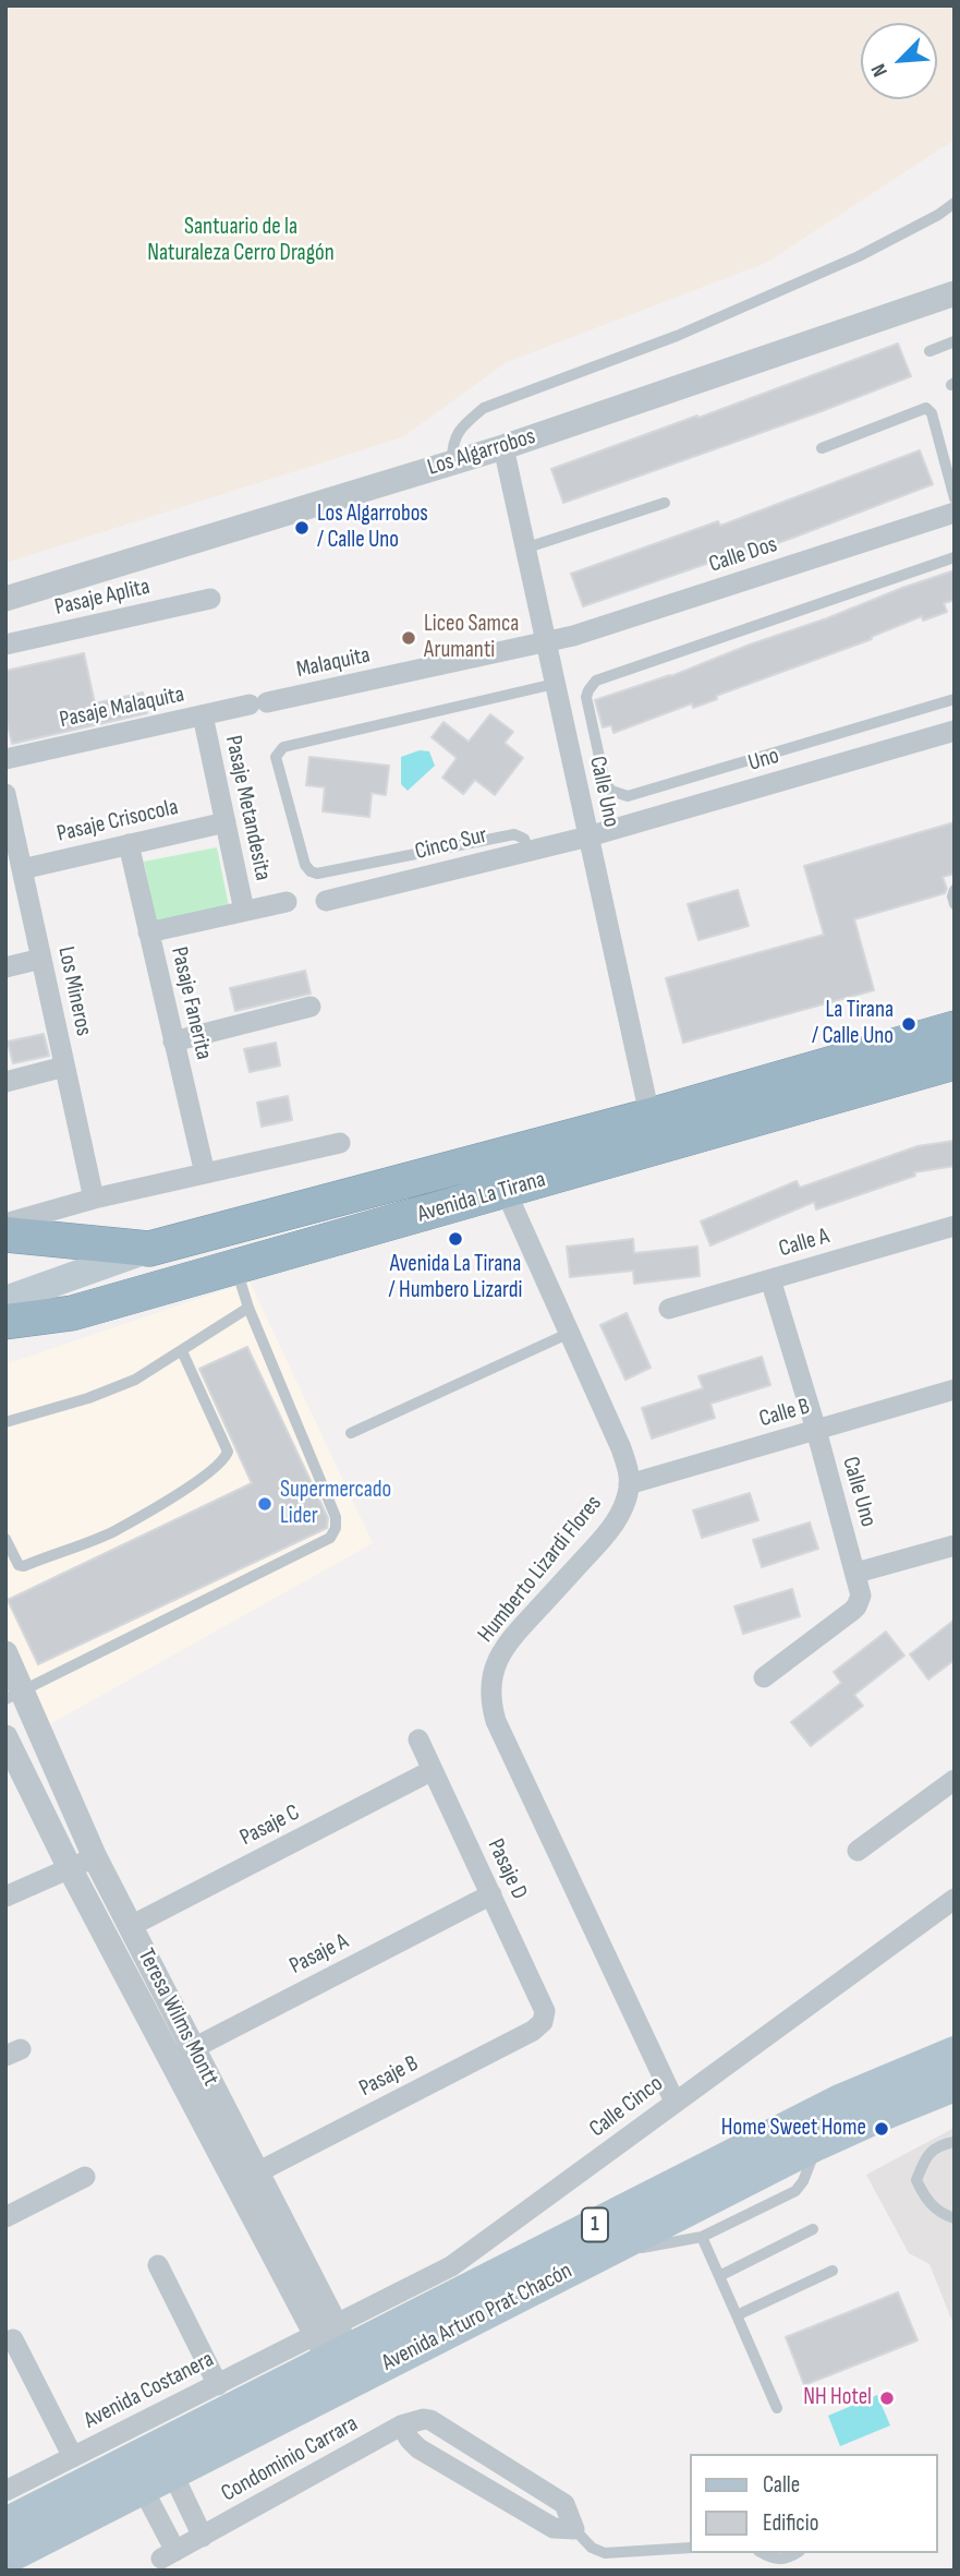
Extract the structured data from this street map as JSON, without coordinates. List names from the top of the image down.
{
  "streets": {
    "highway": ["Avenida La Tirana"],
    "main road": ["1", "Avenida Arturo Prat Chacón"],
    "street": [
      "Los Algarrobos",
      "Calle Dos",
      "Pasaje Aplita",
      "Malaquita",
      "Pasaje Malaquita",
      "Uno",
      "Calle Uno",
      "Pasaje Metandesita",
      "Pasaje Crisocola",
      "Cinco Sur",
      "Los Mineros",
      "Pasaje Fanerita",
      "Calle A",
      "Calle B",
      "Humberto Lizardi Flores",
      "Pasaje C",
      "Pasaje D",
      "Pasaje A",
      "Teresa Wilms Montt",
      "Pasaje B",
      "Calle Cinco",
      "Avenida Costanera",
      "Condominio Carrara"
    ]
  },
  "crossings": [
    ["Los Algarrobos", "Calle Uno"],
    ["Calle Dos", "Malaquita"],
    ["Calle Dos", "Calle Uno"],
    ["Malaquita", "Pasaje Malaquita"],
    ["Malaquita", "Calle Uno"],
    ["Pasaje Malaquita", "Pasaje Metandesita"],
    ["Uno", "Calle Uno"],
    ["Uno", "Cinco Sur"],
    ["Calle Uno", "Cinco Sur"],
    ["Calle Uno", "Avenida La Tirana"],
    ["Calle Uno", "Calle A"],
    ["Calle Uno", "Calle B"],
    ["Pasaje Metandesita", "Pasaje Crisocola"],
    ["Pasaje Crisocola", "Los Mineros"],
    ["Pasaje Crisocola", "Pasaje Fanerita"],
    ["Avenida La Tirana", "Humberto Lizardi Flores"],
    ["Calle B", "Humberto Lizardi Flores"],
    ["Humberto Lizardi Flores", "Calle Cinco"],
    ["Pasaje C", "Pasaje D"],
    ["Pasaje C", "Teresa Wilms Montt"],
    ["Pasaje D", "Pasaje A"],
    ["Pasaje D", "Pasaje B"],
    ["Pasaje A", "Teresa Wilms Montt"],
    ["Teresa Wilms Montt", "Pasaje B"],
    ["Teresa Wilms Montt", "Calle Cinco"],
    ["Teresa Wilms Montt", "Avenida Arturo Prat Chacón"],
    ["Teresa Wilms Montt", "Avenida Costanera"],
    ["Calle Cinco", "Avenida Arturo Prat Chacón"],
    ["Calle Cinco", "Avenida Costanera"],
    ["Avenida Arturo Prat Chacón", "Avenida Costanera"],
    ["Avenida Arturo Prat Chacón", "Condominio Carrara"]
  ],
  "parks": ["Santuario de la Naturaleza Cerro Dragón"],
  "places": [
    "Los Algarrobos / Calle Uno",
    "Liceo Samca Arumanti",
    "La Tirana / Calle Uno",
    "Avenida La Tirana / Humbero Lizardi",
    "Supermercado Lider",
    "Home Sweet Home",
    "NH Hotel"
  ],
  "legend": ["Calle", "Edificio"],
  "north": "bottom left"
}
